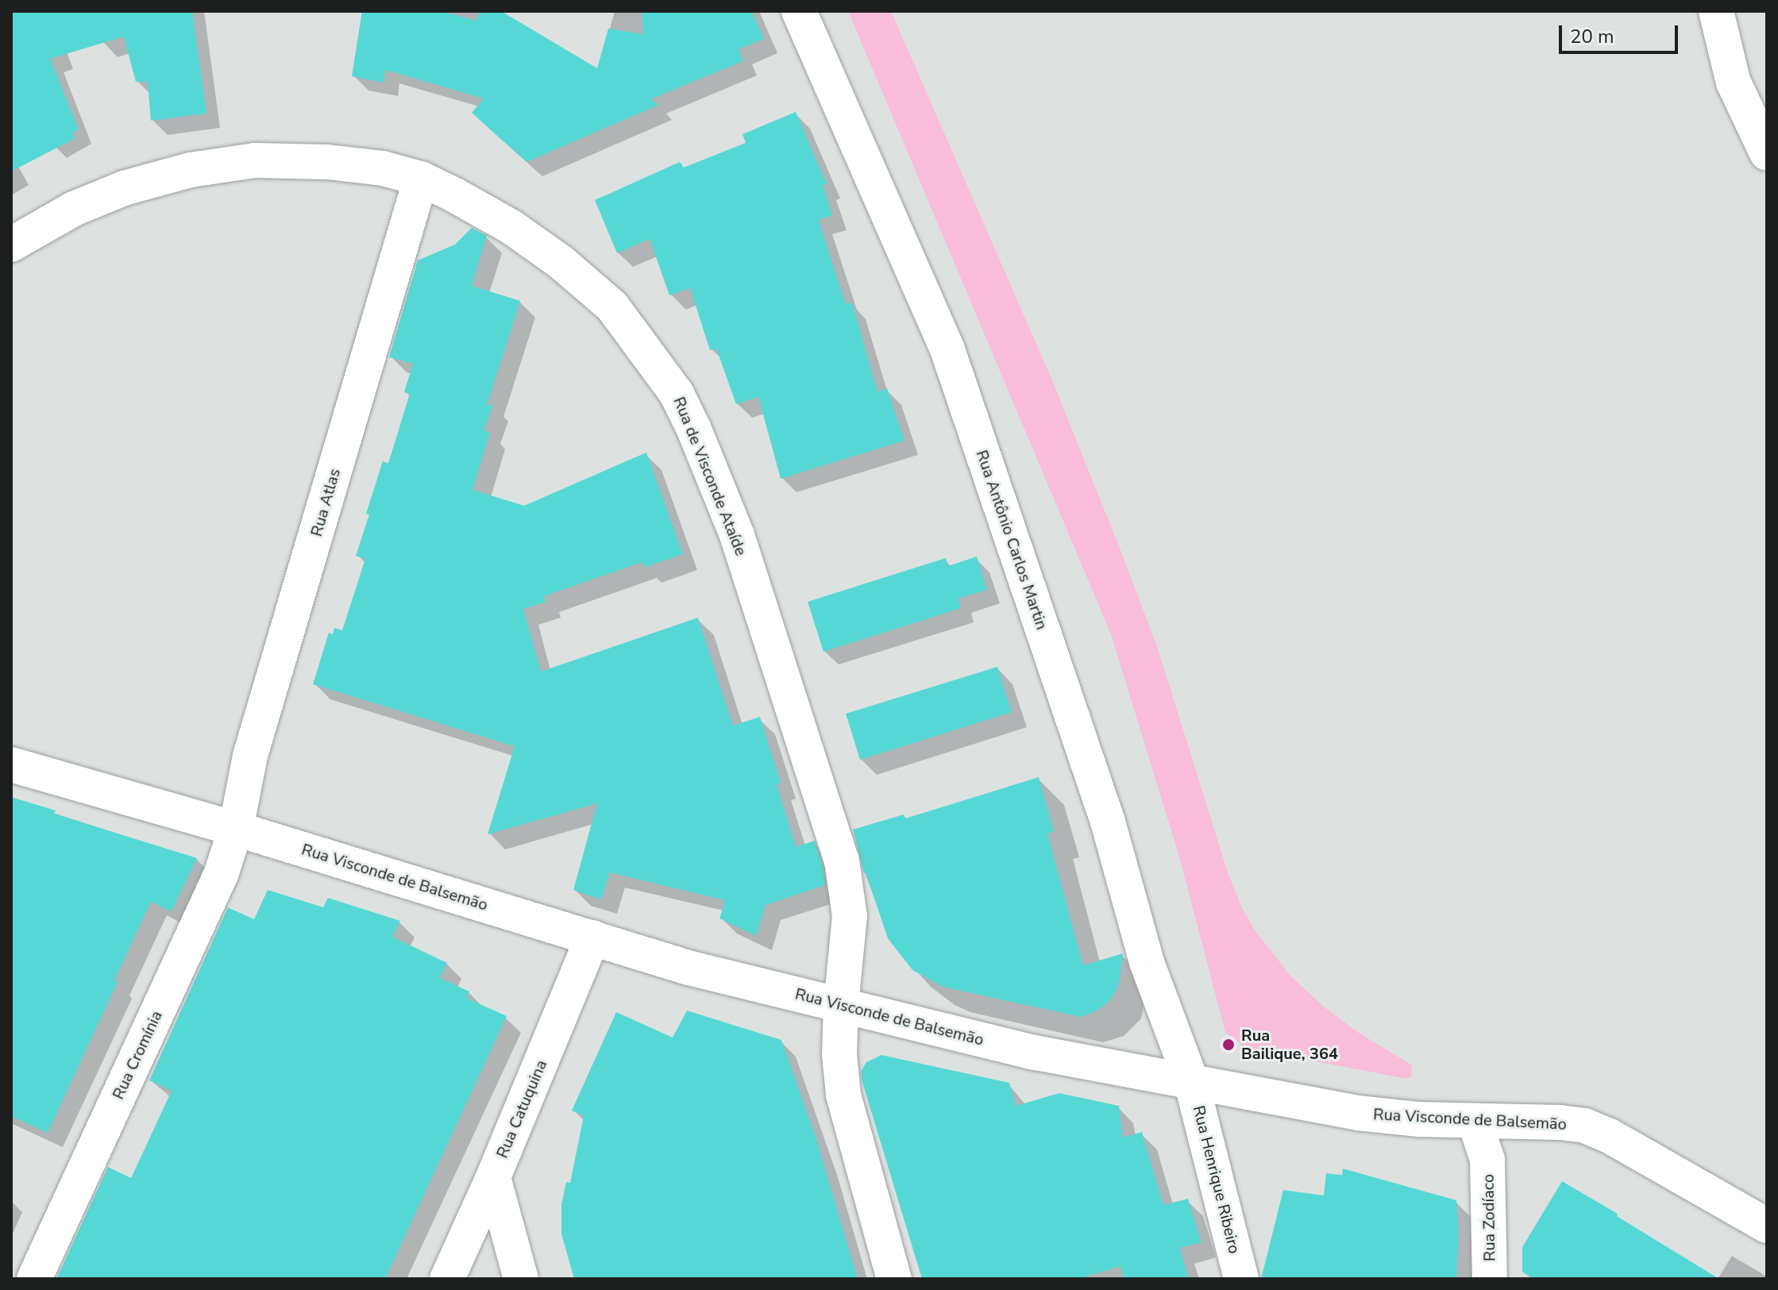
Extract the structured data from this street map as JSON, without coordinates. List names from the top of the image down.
{
  "streets": {
    "street": [
      "Rua de Visconde Ataíde",
      "Rua Atlas",
      "Rua Antônio Carlos Martin",
      "Rua Visconde de Balsemão",
      "Rua Cromínia",
      "Rua Catuquina",
      "Rua Henrique Ribeiro",
      "Rua Zodíaco"
    ]
  },
  "crossings": [
    ["Rua de Visconde Ataíde", "Rua Atlas"],
    ["Rua de Visconde Ataíde", "Rua Visconde de Balsemão"],
    ["Rua Atlas", "Rua Visconde de Balsemão"],
    ["Rua Atlas", "Rua Cromínia"],
    ["Rua Antônio Carlos Martin", "Rua Visconde de Balsemão"],
    ["Rua Antônio Carlos Martin", "Rua Henrique Ribeiro"],
    ["Rua Visconde de Balsemão", "Rua Cromínia"],
    ["Rua Visconde de Balsemão", "Rua Catuquina"],
    ["Rua Visconde de Balsemão", "Rua Henrique Ribeiro"],
    ["Rua Visconde de Balsemão", "Rua Zodíaco"]
  ],
  "places": ["Rua Bailique, 364"],
  "scale_bar": "20 m"
}
